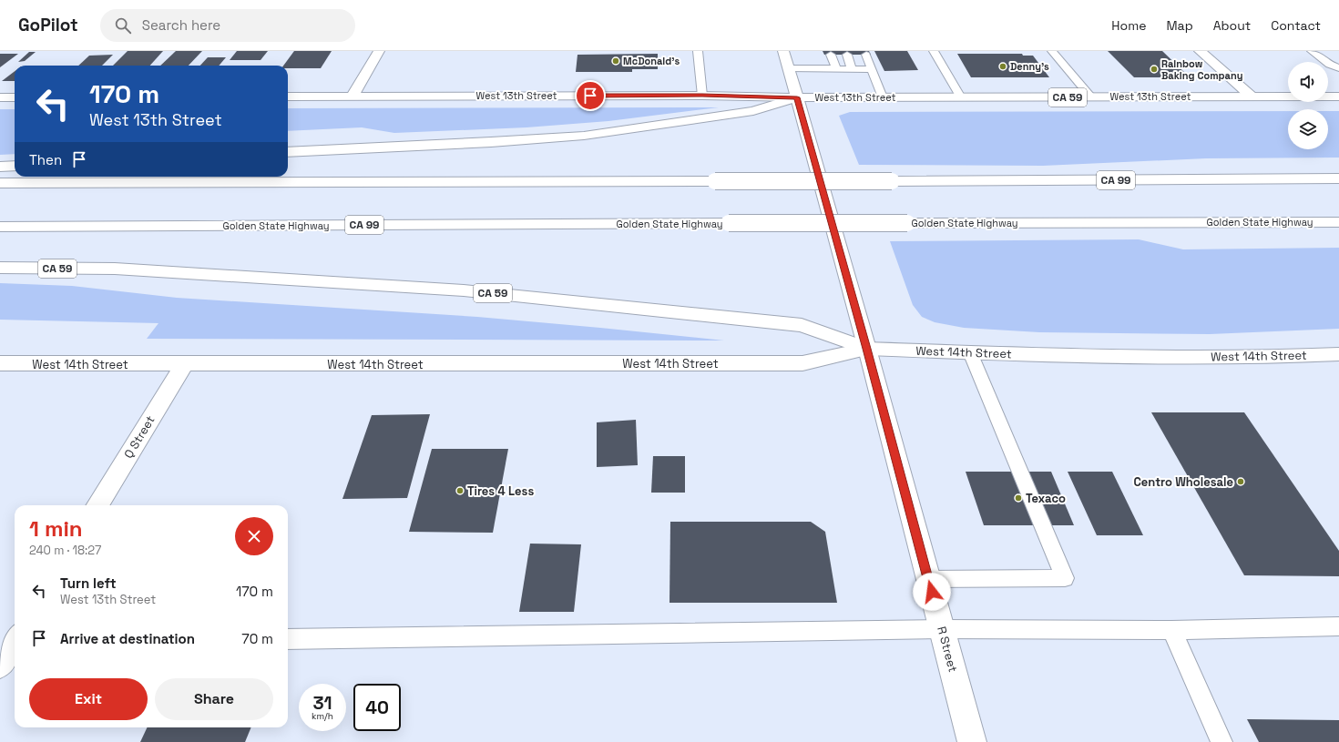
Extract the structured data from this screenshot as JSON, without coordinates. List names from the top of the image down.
{
  "streets": {
    "main road": [
      "West 13th Street",
      "CA 59",
      "CA 99",
      "Golden State Highway",
      "West 14th Street",
      "Q Street",
      "R Street"
    ]
  },
  "crossings": [
    ["West 13th Street", "R Street"],
    ["CA 59", "West 14th Street"],
    ["CA 59", "R Street"],
    ["West 14th Street", "Q Street"],
    ["West 14th Street", "R Street"]
  ],
  "places": [
    "McDonald's",
    "Denny's",
    "Rainbow Baking Company",
    "Centro Wholesale",
    "Tires 4 Less",
    "Texaco"
  ],
  "page": {
    "header": "GoPilot",
    "search": "Search here",
    "nav": [
      "Home",
      "Map",
      "About",
      "Contact"
    ],
    "turn": ["170 m", "West 13th Street"],
    "then": "Then",
    "heading": ["1 min", "240 m · 18:27"],
    "list": [
      {
        "name": "Turn left",
        "note": "West 13th Street",
        "value": "170 m"
      },
      {
        "name": "Arrive at destination",
        "value": "70 m"
      }
    ],
    "buttons": ["Exit", "Share"],
    "speed": "31 km/h",
    "limit": "40"
  }
}
